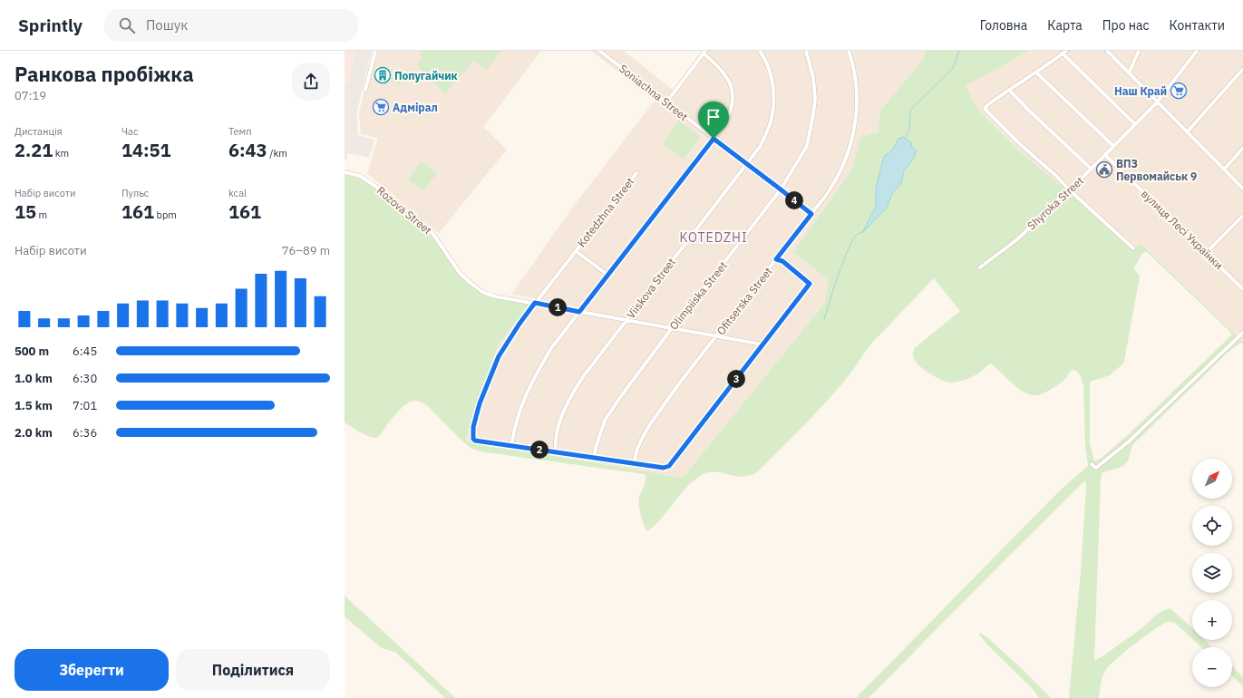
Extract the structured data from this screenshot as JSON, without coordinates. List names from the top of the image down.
{
  "streets": {
    "street": [
      "Soniachna Street",
      "Shyroka Street",
      "Rozova Street",
      "Kotedzhna Street",
      "вулиця Лесі Українки",
      "Viiskova Street",
      "Olimpiiska Street",
      "Ofitserska Street"
    ]
  },
  "crossings": [
    ["Soniachna Street", "Viiskova Street"],
    ["Soniachna Street", "Olimpiiska Street"],
    ["Soniachna Street", "Ofitserska Street"],
    ["Shyroka Street", "вулиця Лесі Українки"],
    ["Rozova Street", "Kotedzhna Street"],
    ["Rozova Street", "Viiskova Street"],
    ["Rozova Street", "Olimpiiska Street"],
    ["Rozova Street", "Ofitserska Street"]
  ],
  "districts": ["KOTEDZHI"],
  "places": {
    "building": ["Попугайчик"],
    "supermarket": ["Наш Край", "Адмірал"],
    "public building": ["ВПЗ Первомайськ 9"]
  },
  "north": "top right",
  "page": {
    "header": "Sprintly",
    "search": "Пошук",
    "nav": [
      "Головна",
      "Карта",
      "Про нас",
      "Контакти"
    ],
    "heading": ["Ранкова пробіжка", "07:19"],
    "stats": [
      ["Дистанція", "2.21 km"],
      ["Час", "14:51"],
      ["Темп", "6:43 /km"],
      ["Набір висоти", "15 m"],
      ["Пульс", "161 bpm"],
      ["kcal", "161"]
    ],
    "pins": [
      "4",
      "1",
      "3",
      "2"
    ],
    "chart": ["Набір висоти", "76–89 m"],
    "list": [
      {
        "name": "500 m",
        "note": "6:45"
      },
      {
        "name": "1.0 km",
        "note": "6:30"
      },
      {
        "name": "1.5 km",
        "note": "7:01"
      },
      {
        "name": "2.0 km",
        "note": "6:36"
      }
    ],
    "map_buttons": ["+", "−"],
    "buttons": ["Зберегти", "Поділитися"]
  }
}
